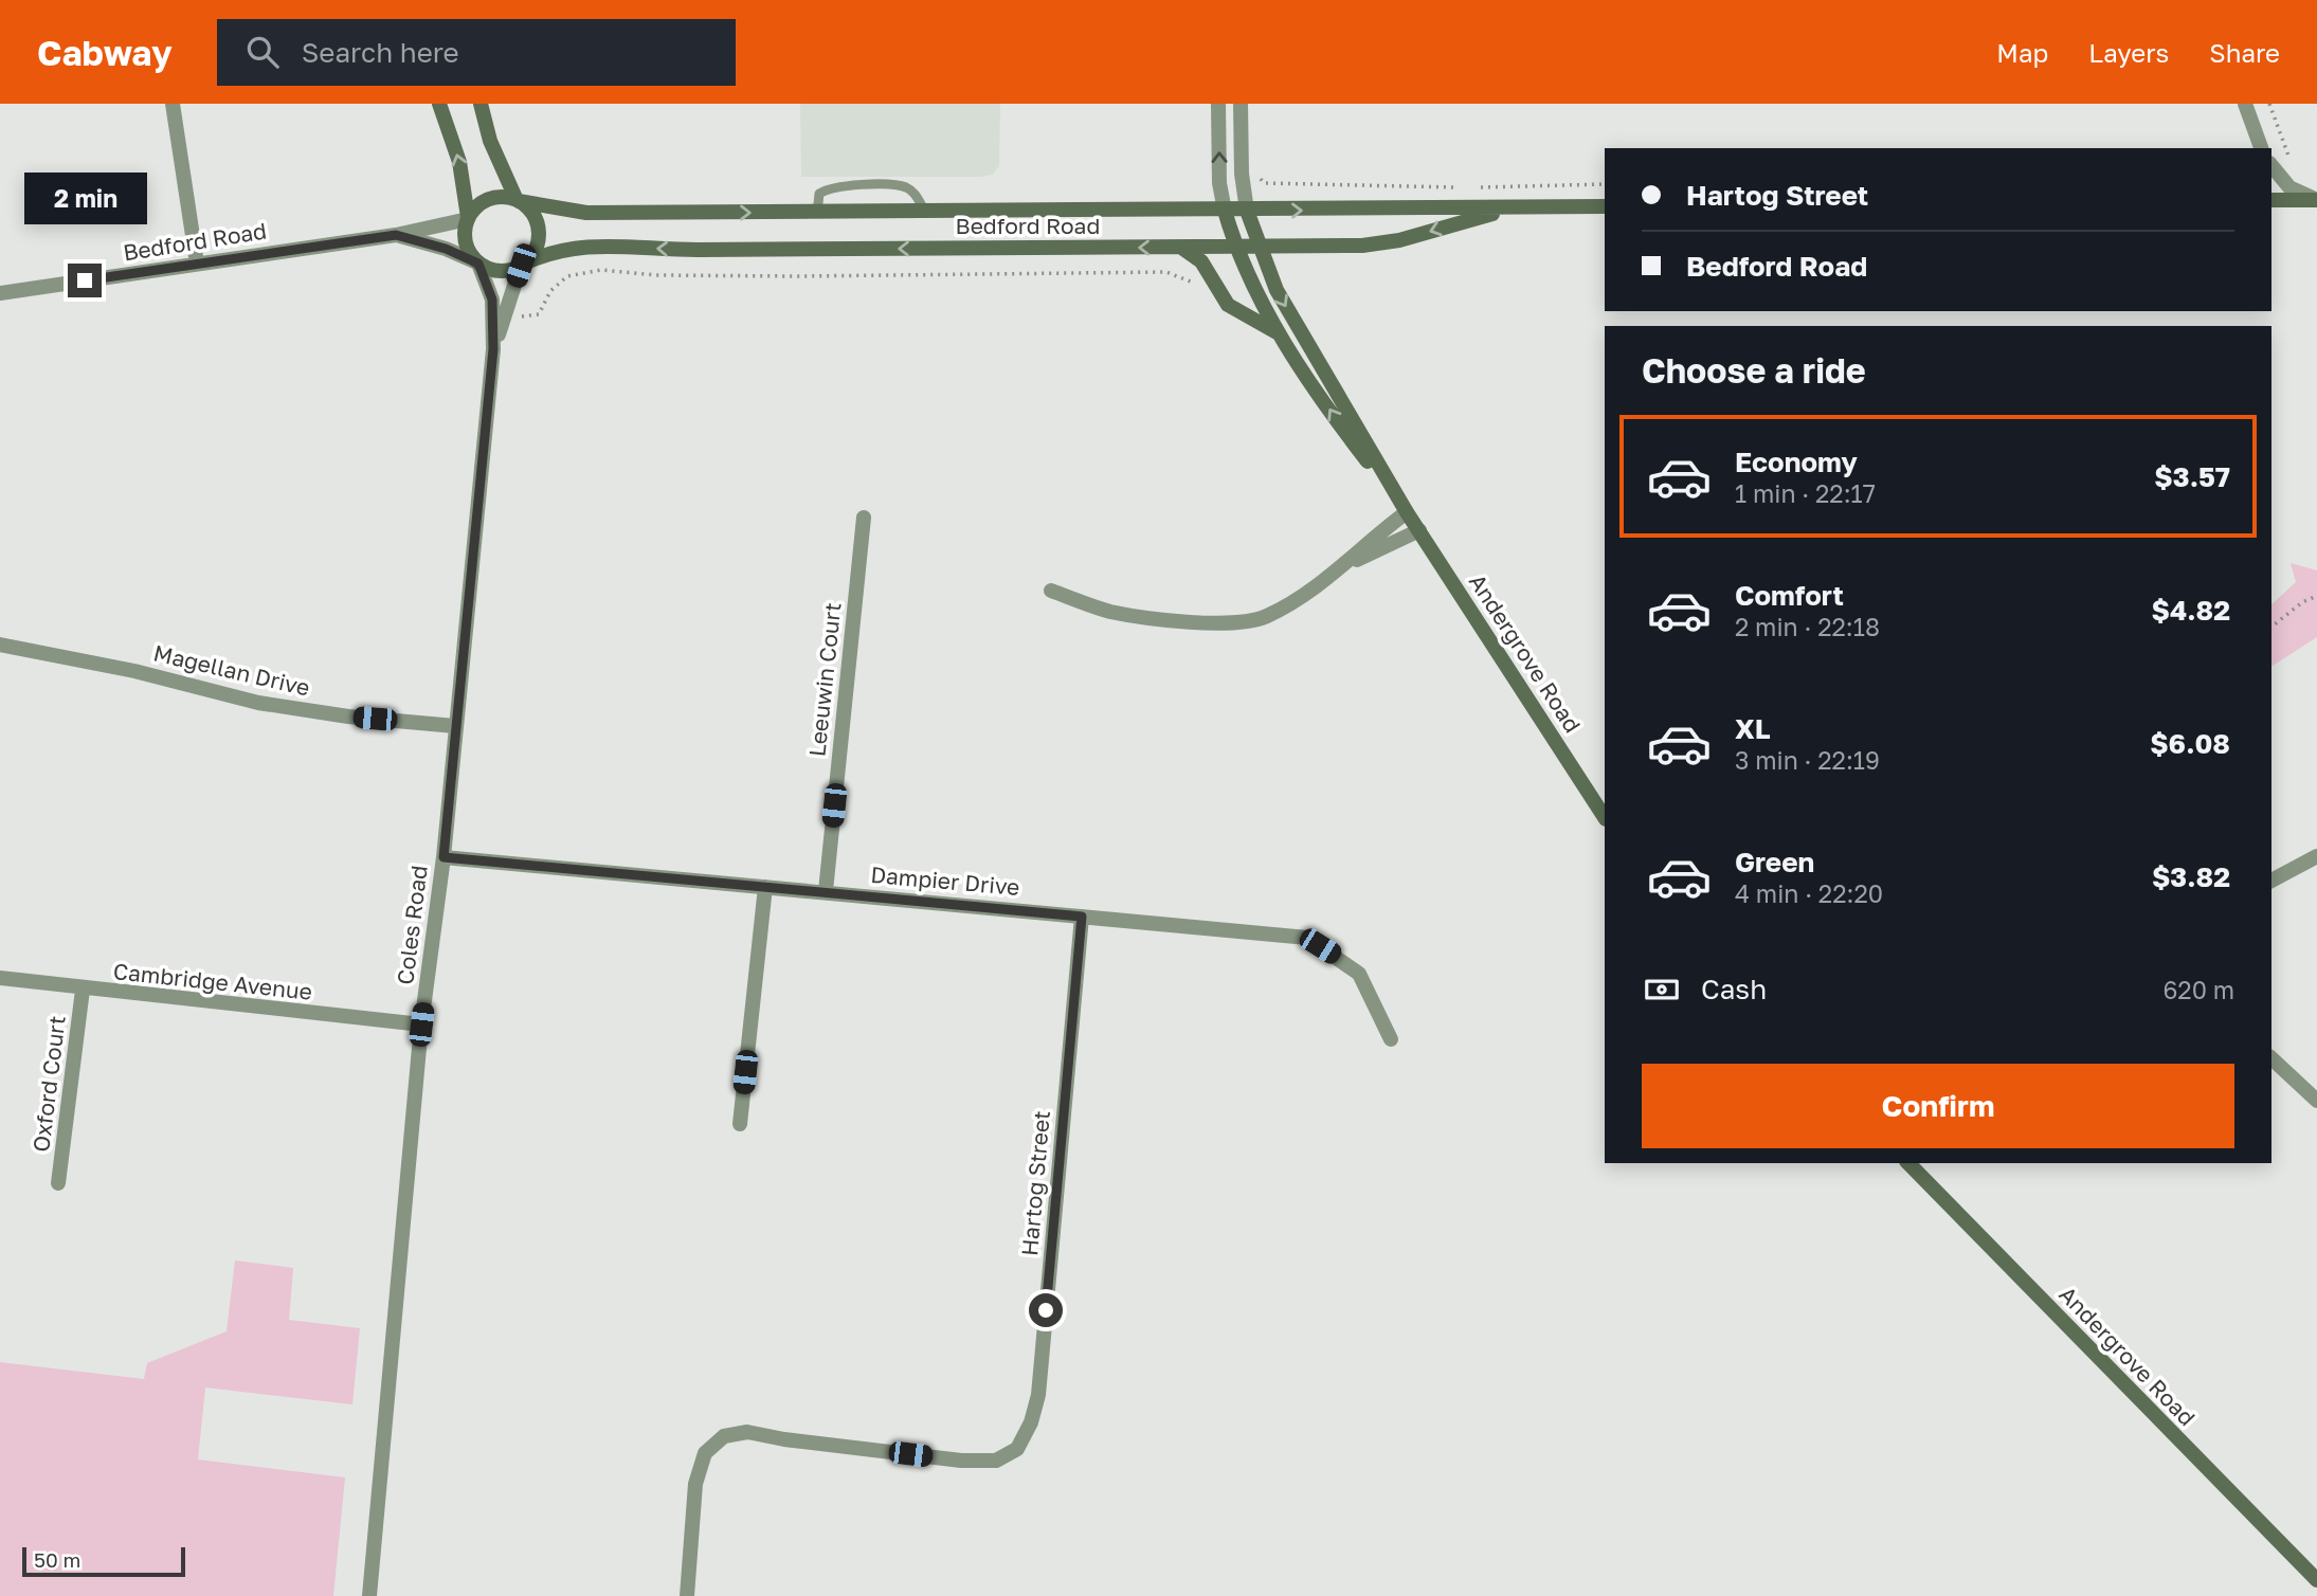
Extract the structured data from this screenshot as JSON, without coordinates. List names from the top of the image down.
{
  "streets": {
    "street": [
      "Bedford Road",
      "Andergrove Road",
      "Magellan Drive",
      "Leeuwin Court",
      "Dampier Drive",
      "Coles Road",
      "Cambridge Avenue",
      "Oxford Court",
      "Hartog Street"
    ]
  },
  "crossings": [
    ["Bedford Road", "Andergrove Road"],
    ["Bedford Road", "Coles Road"],
    ["Magellan Drive", "Coles Road"],
    ["Leeuwin Court", "Dampier Drive"],
    ["Dampier Drive", "Coles Road"],
    ["Dampier Drive", "Hartog Street"],
    ["Coles Road", "Cambridge Avenue"],
    ["Cambridge Avenue", "Oxford Court"]
  ],
  "scale_bar": "50 m",
  "page": {
    "header": "Cabway",
    "search": "Search here",
    "nav": ["Map", "Layers", "Share"],
    "banner": ["Hartog Street", "Bedford Road"],
    "bubble": "2 min",
    "heading": "Choose a ride",
    "list": [
      {
        "name": "Economy",
        "note": "1 min · 22:17",
        "value": "$3.57"
      },
      {
        "name": "Comfort",
        "note": "2 min · 22:18",
        "value": "$4.82"
      },
      {
        "name": "XL",
        "note": "3 min · 22:19",
        "value": "$6.08"
      },
      {
        "name": "Green",
        "note": "4 min · 22:20",
        "value": "$3.82"
      }
    ],
    "pay": ["Cash", "620 m"],
    "buttons": "Confirm",
    "scale": "50 m"
  }
}
